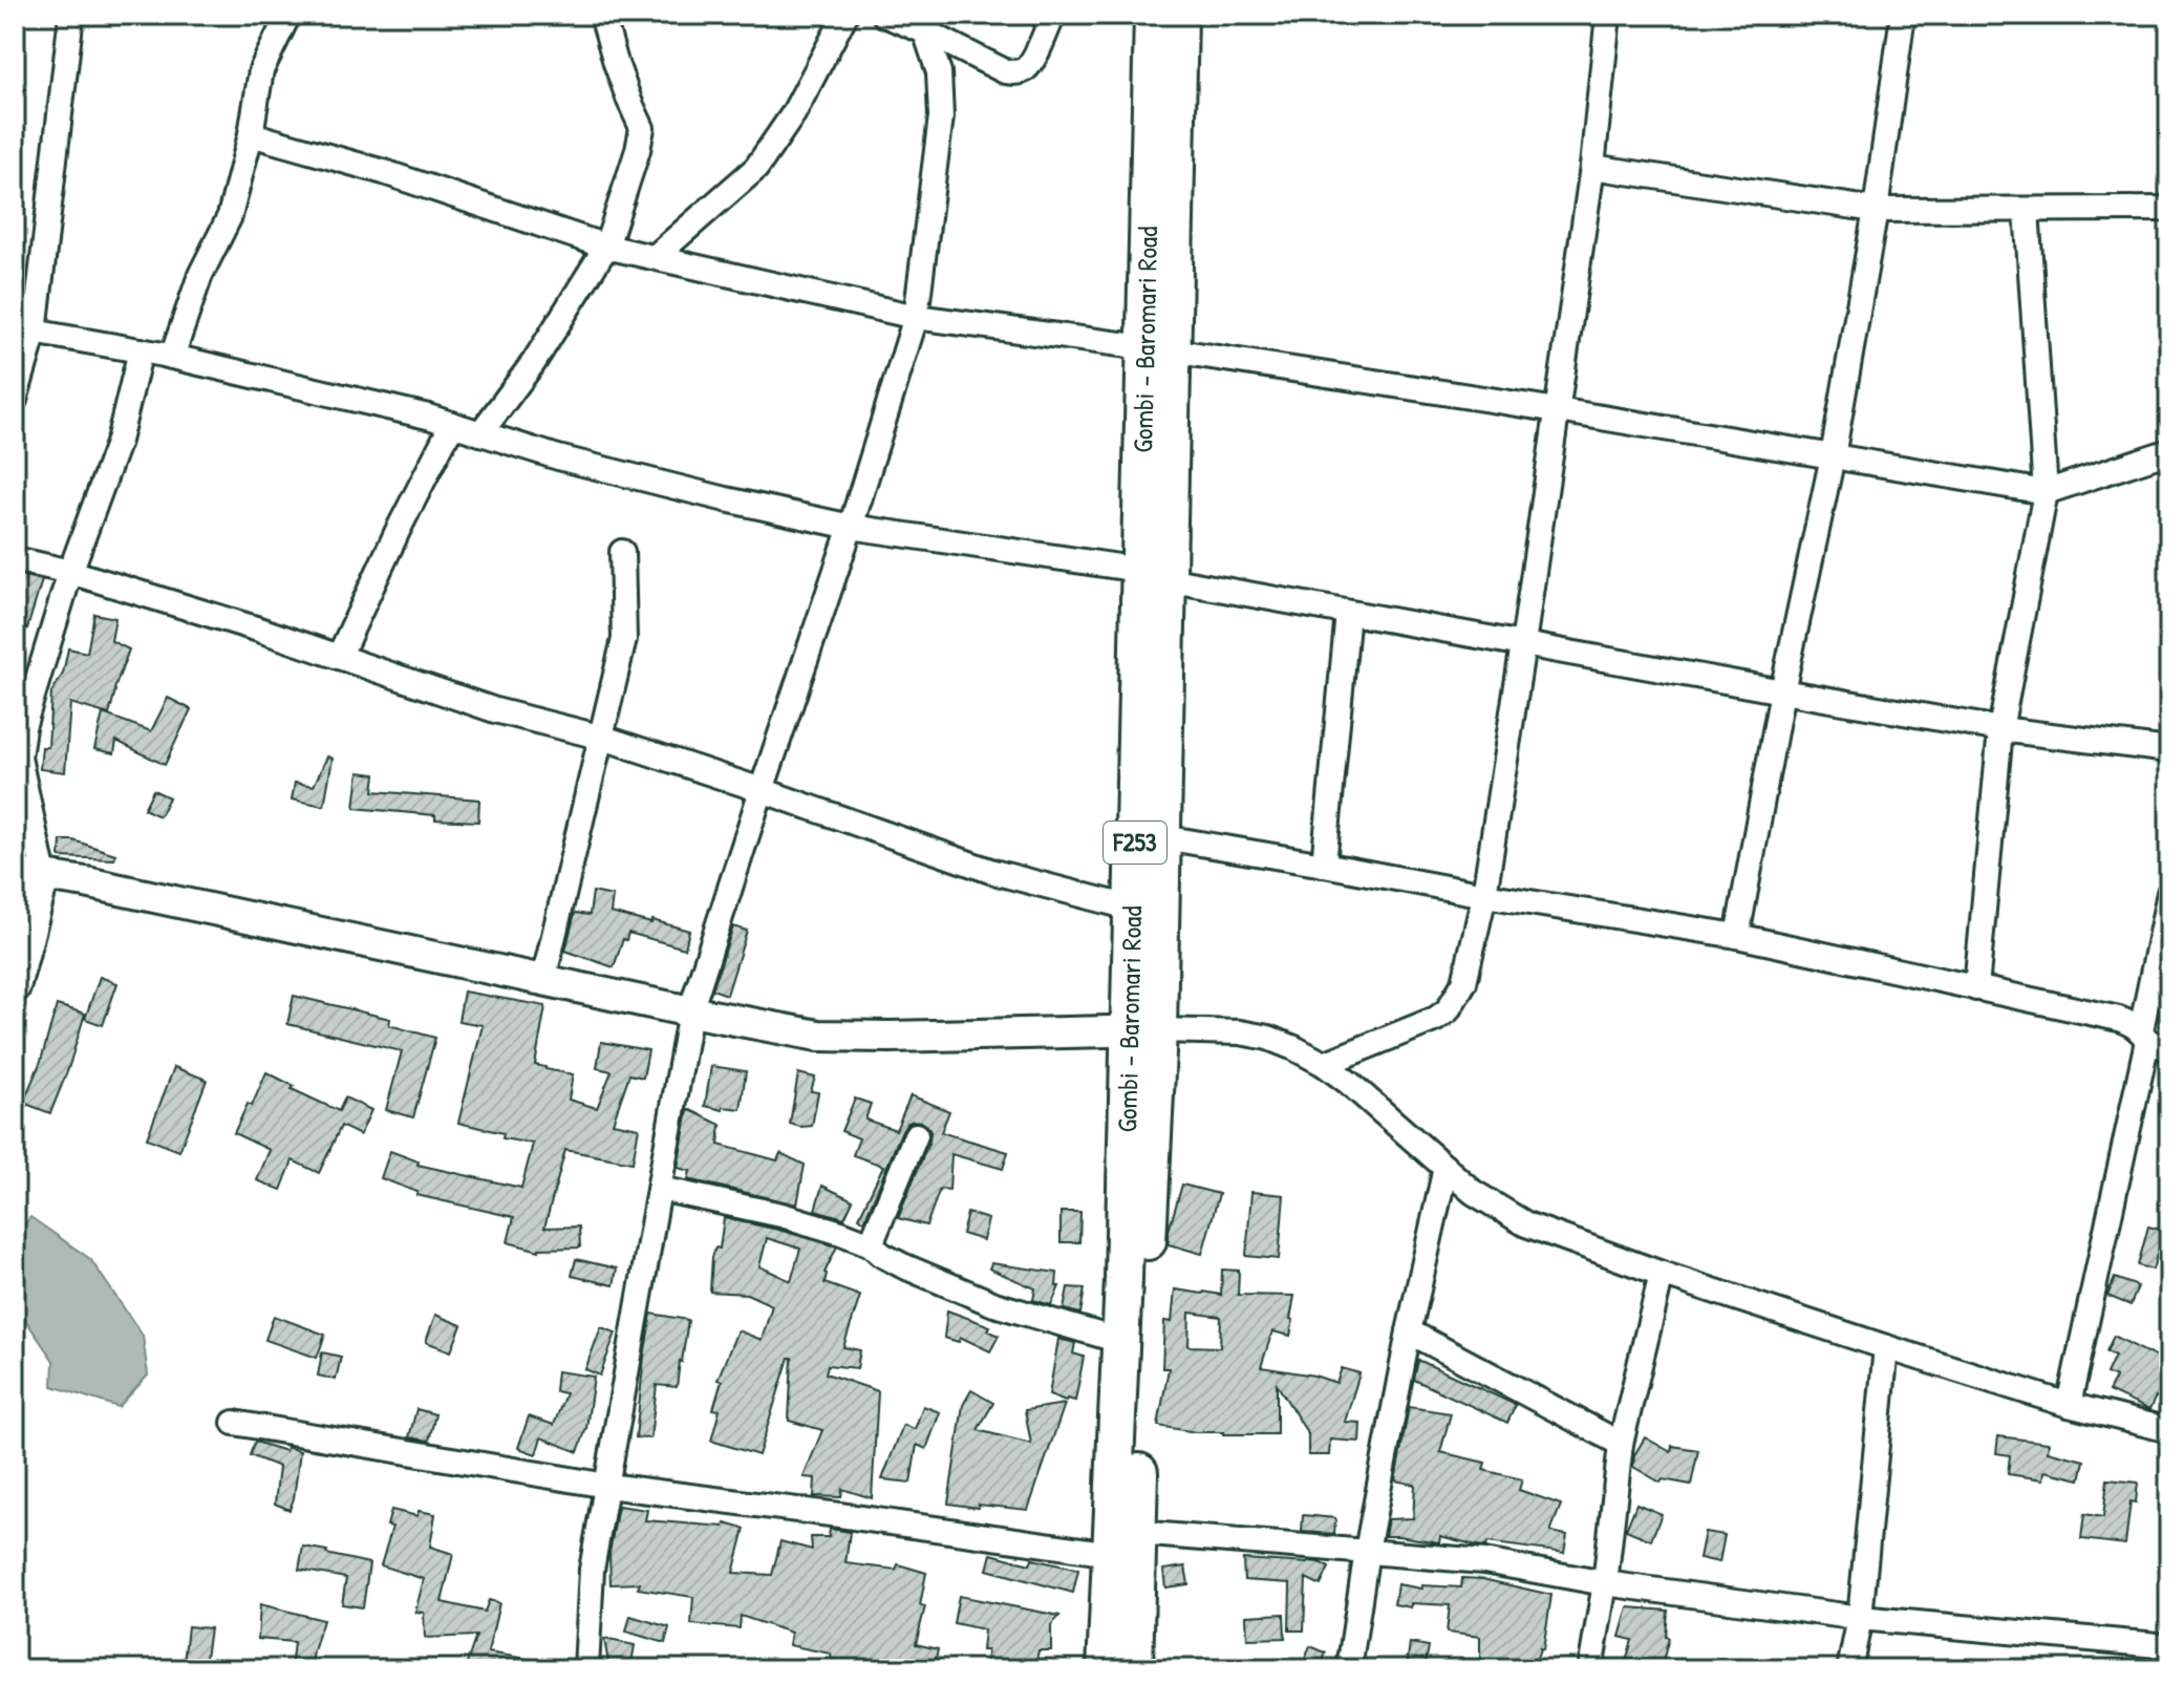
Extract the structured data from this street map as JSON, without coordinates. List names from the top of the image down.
{
  "streets": {
    "main road": ["Gombi - Baromari Road", "F253"]
  }
}
